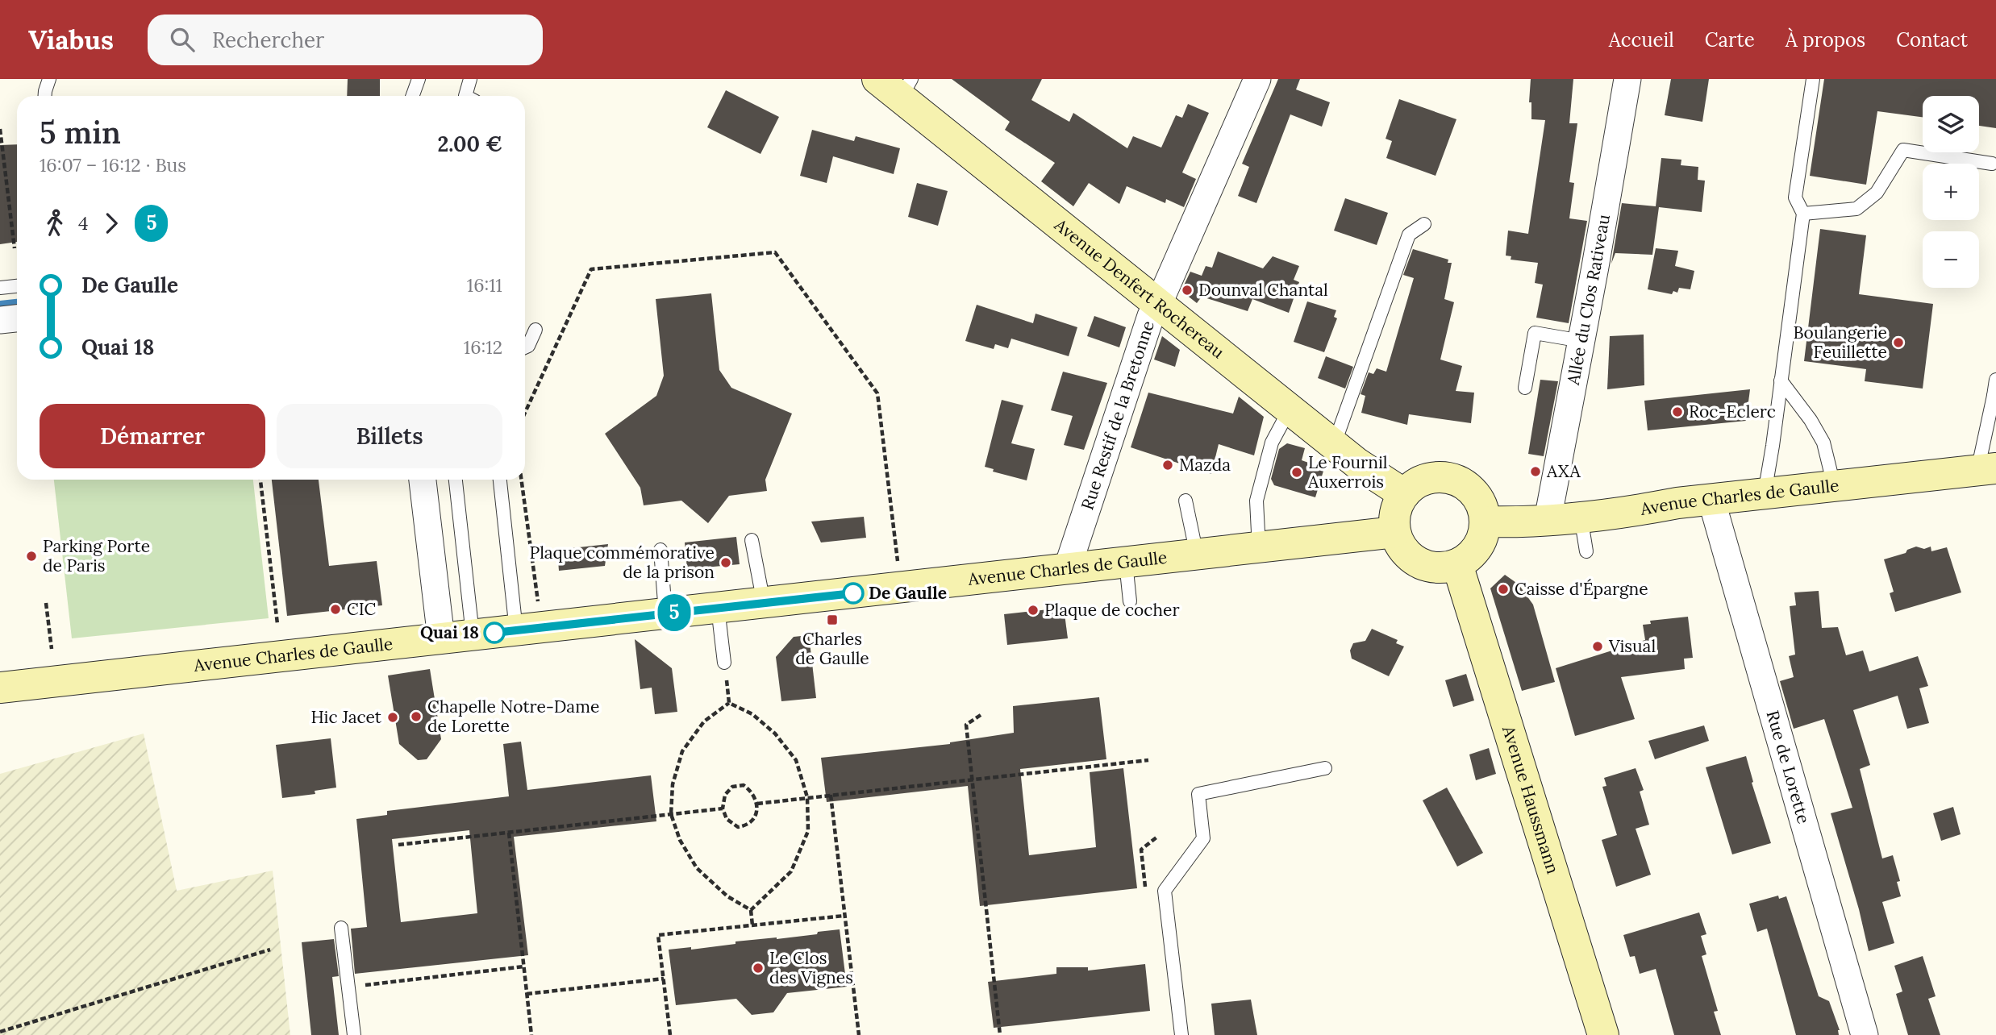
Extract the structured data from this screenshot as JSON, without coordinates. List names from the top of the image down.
{
  "streets": {
    "main road": ["Avenue Denfert Rochereau", "Avenue Charles de Gaulle", "Avenue Haussmann"],
    "street": ["Allée du Clos Rativeau", "Rue Restif de la Bretonne", "Rue de Lorette"]
  },
  "crossings": [
    ["Avenue Denfert Rochereau", "Rue Restif de la Bretonne"],
    ["Avenue Denfert Rochereau", "Avenue Charles de Gaulle"],
    ["Avenue Denfert Rochereau", "Avenue Haussmann"],
    ["Allée du Clos Rativeau", "Avenue Charles de Gaulle"],
    ["Rue Restif de la Bretonne", "Avenue Charles de Gaulle"],
    ["Avenue Charles de Gaulle", "Rue de Lorette"],
    ["Avenue Charles de Gaulle", "Avenue Haussmann"]
  ],
  "places": {
    "other": [
      "Dounval Chantal",
      "Boulangerie Feuillette",
      "Roc-Eclerc",
      "Mazda",
      "AXA",
      "Le Fournil Auxerrois",
      "Parking Porte de Paris",
      "Plaque commémorative de la prison",
      "Caisse d'Épargne",
      "De Gaulle",
      "CIC",
      "Plaque de cocher",
      "Quai 18",
      "Visual",
      "Chapelle Notre-Dame de Lorette",
      "Hic Jacet",
      "Le Clos des Vignes"
    ],
    "transit": ["Charles de Gaulle"]
  },
  "lines": ["bus line 5"],
  "page": {
    "header": "Viabus",
    "search": "Rechercher",
    "nav": [
      "Accueil",
      "Carte",
      "À propos",
      "Contact"
    ],
    "on_map": "5",
    "map_buttons": ["+", "−"],
    "heading": ["5 min", "16:07 – 16:12 · Bus", "2.00 €"],
    "legs": ["4", "5"],
    "list": [
      {
        "name": "De Gaulle",
        "value": "16:11"
      },
      {
        "name": "Quai 18",
        "value": "16:12"
      }
    ],
    "buttons": ["Démarrer", "Billets"]
  }
}
